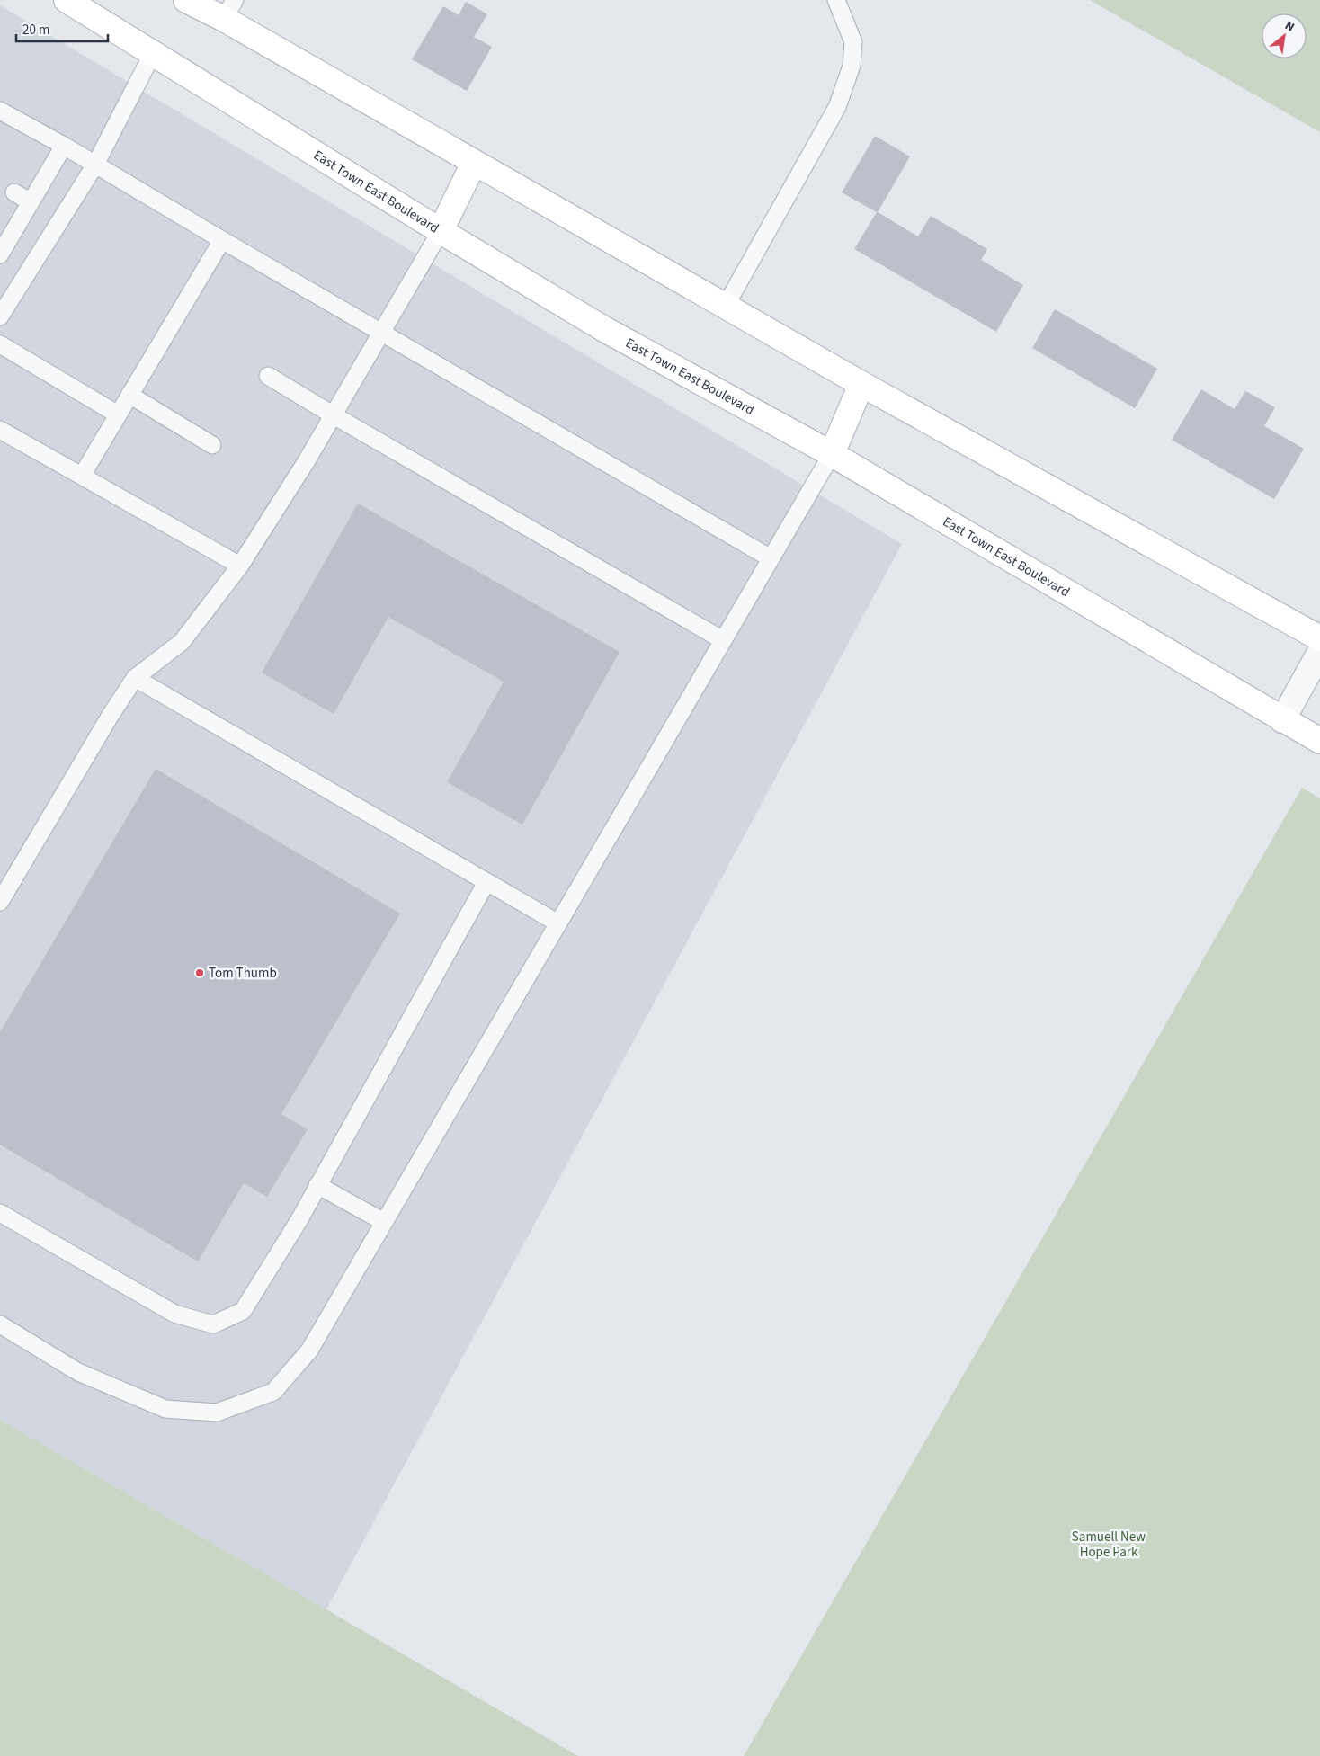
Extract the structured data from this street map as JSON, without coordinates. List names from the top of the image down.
{
  "streets": {
    "street": ["East Town East Boulevard"]
  },
  "parks": ["Samuell New Hope Park"],
  "places": ["Tom Thumb"],
  "scale_bar": "20 m",
  "north": "top right"
}
